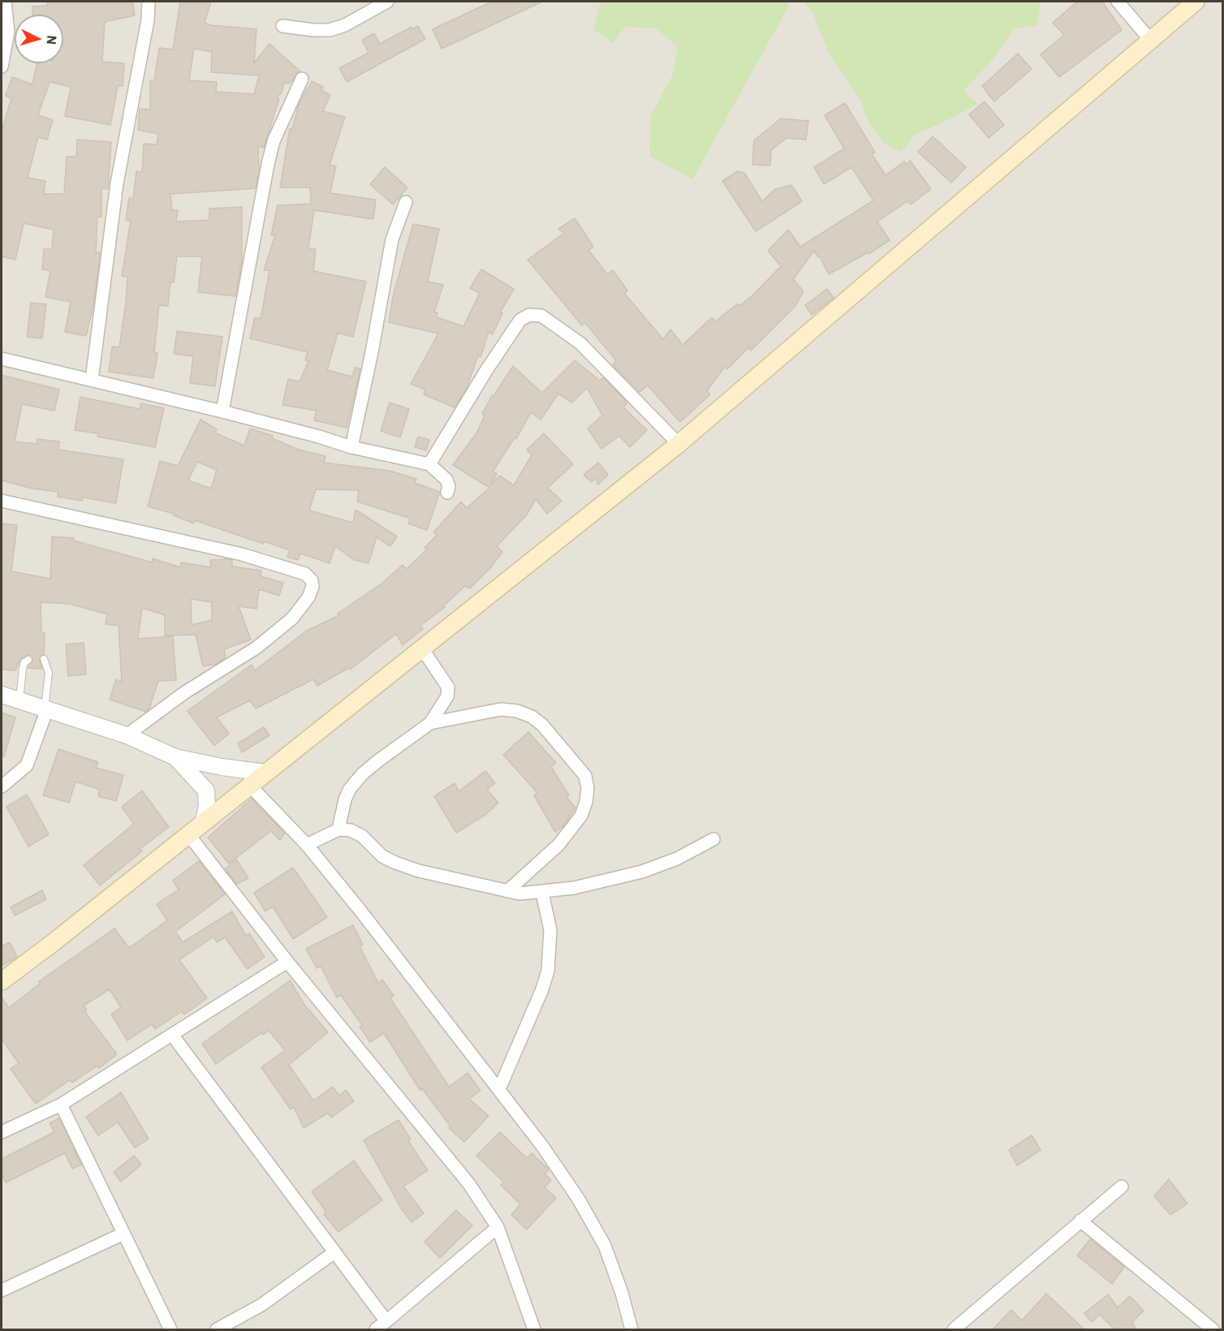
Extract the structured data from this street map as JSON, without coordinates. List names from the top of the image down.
{
  "north": "right"
}
